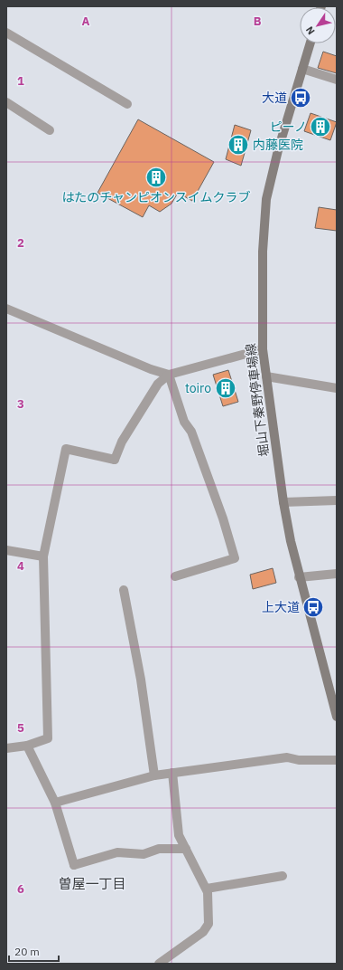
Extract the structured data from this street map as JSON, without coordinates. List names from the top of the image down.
{
  "streets": {
    "main road": ["堀山下秦野停車場線"]
  },
  "districts": ["曽屋一丁目"],
  "places": {
    "bus stop": ["大道", "上大道"],
    "building": [
      "ピーノ",
      "内藤医院",
      "はたのチャンピオンスイムクラブ",
      "toiro"
    ]
  },
  "scale_bar": "20 m",
  "north": "bottom left",
  "grid": {
    "columns": ["A", "B"],
    "rows": [
      "1",
      "2",
      "3",
      "4",
      "5",
      "6"
    ]
  }
}
